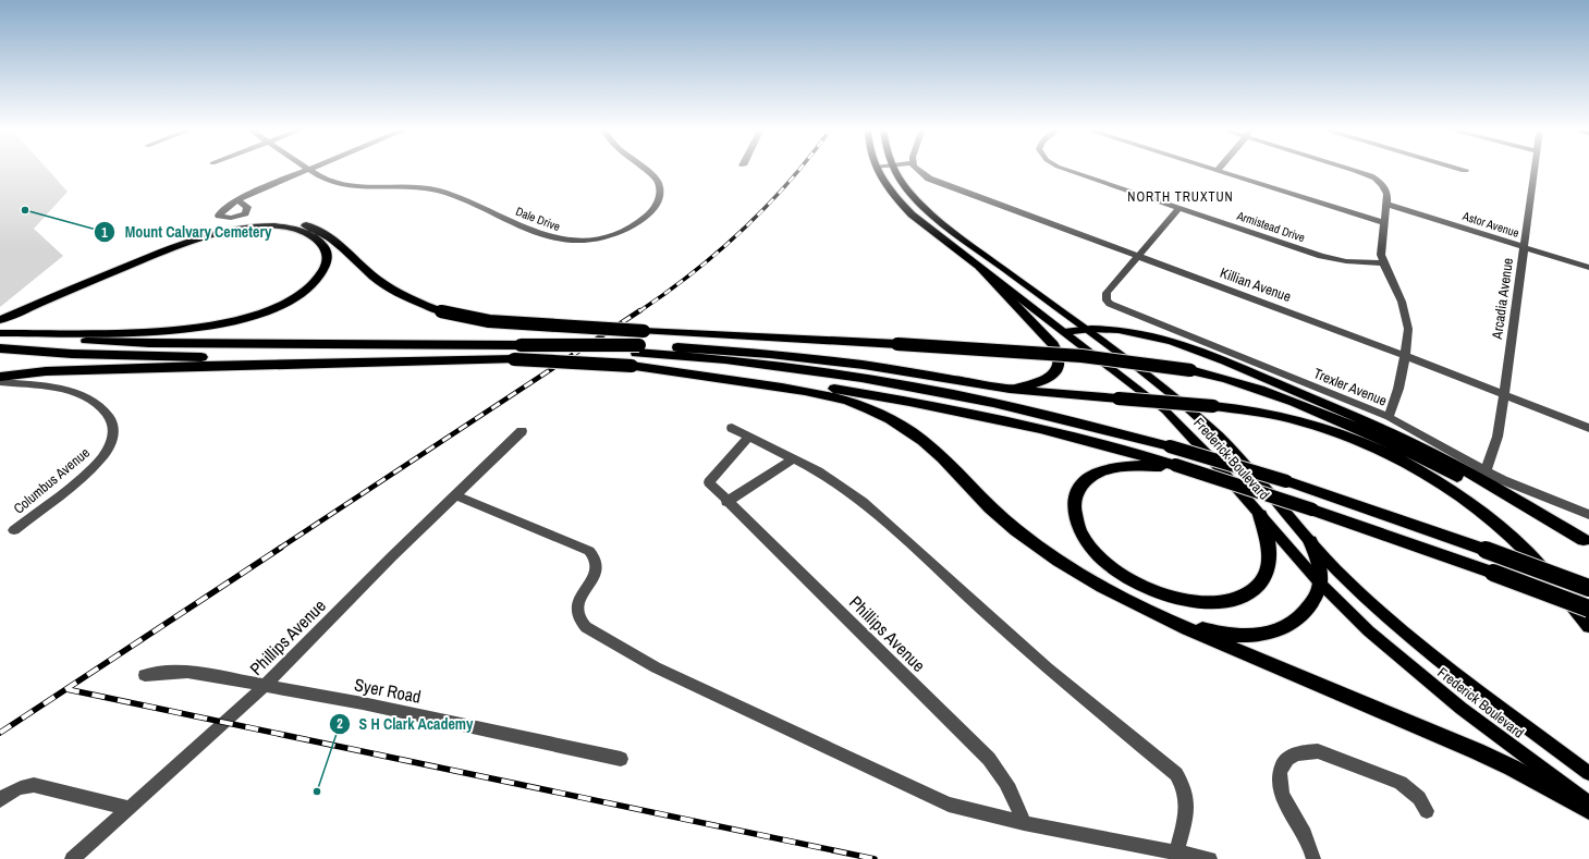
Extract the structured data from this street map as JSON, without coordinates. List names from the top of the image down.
{
  "streets": {
    "main road": ["Frederick Boulevard"],
    "street": [
      "Dale Drive",
      "Astor Avenue",
      "Armistead Drive",
      "Killian Avenue",
      "Arcadia Avenue",
      "Trexler Avenue",
      "Columbus Avenue",
      "Phillips Avenue",
      "Syer Road"
    ]
  },
  "crossings": [
    ["Astor Avenue", "Arcadia Avenue"],
    ["Killian Avenue", "Arcadia Avenue"],
    ["Killian Avenue", "Trexler Avenue"],
    ["Arcadia Avenue", "Trexler Avenue"],
    ["Phillips Avenue", "Syer Road"]
  ],
  "districts": ["NORTH TRUXTUN"],
  "places": ["Mount Calvary Cemetery", "S H Clark Academy"]
}
